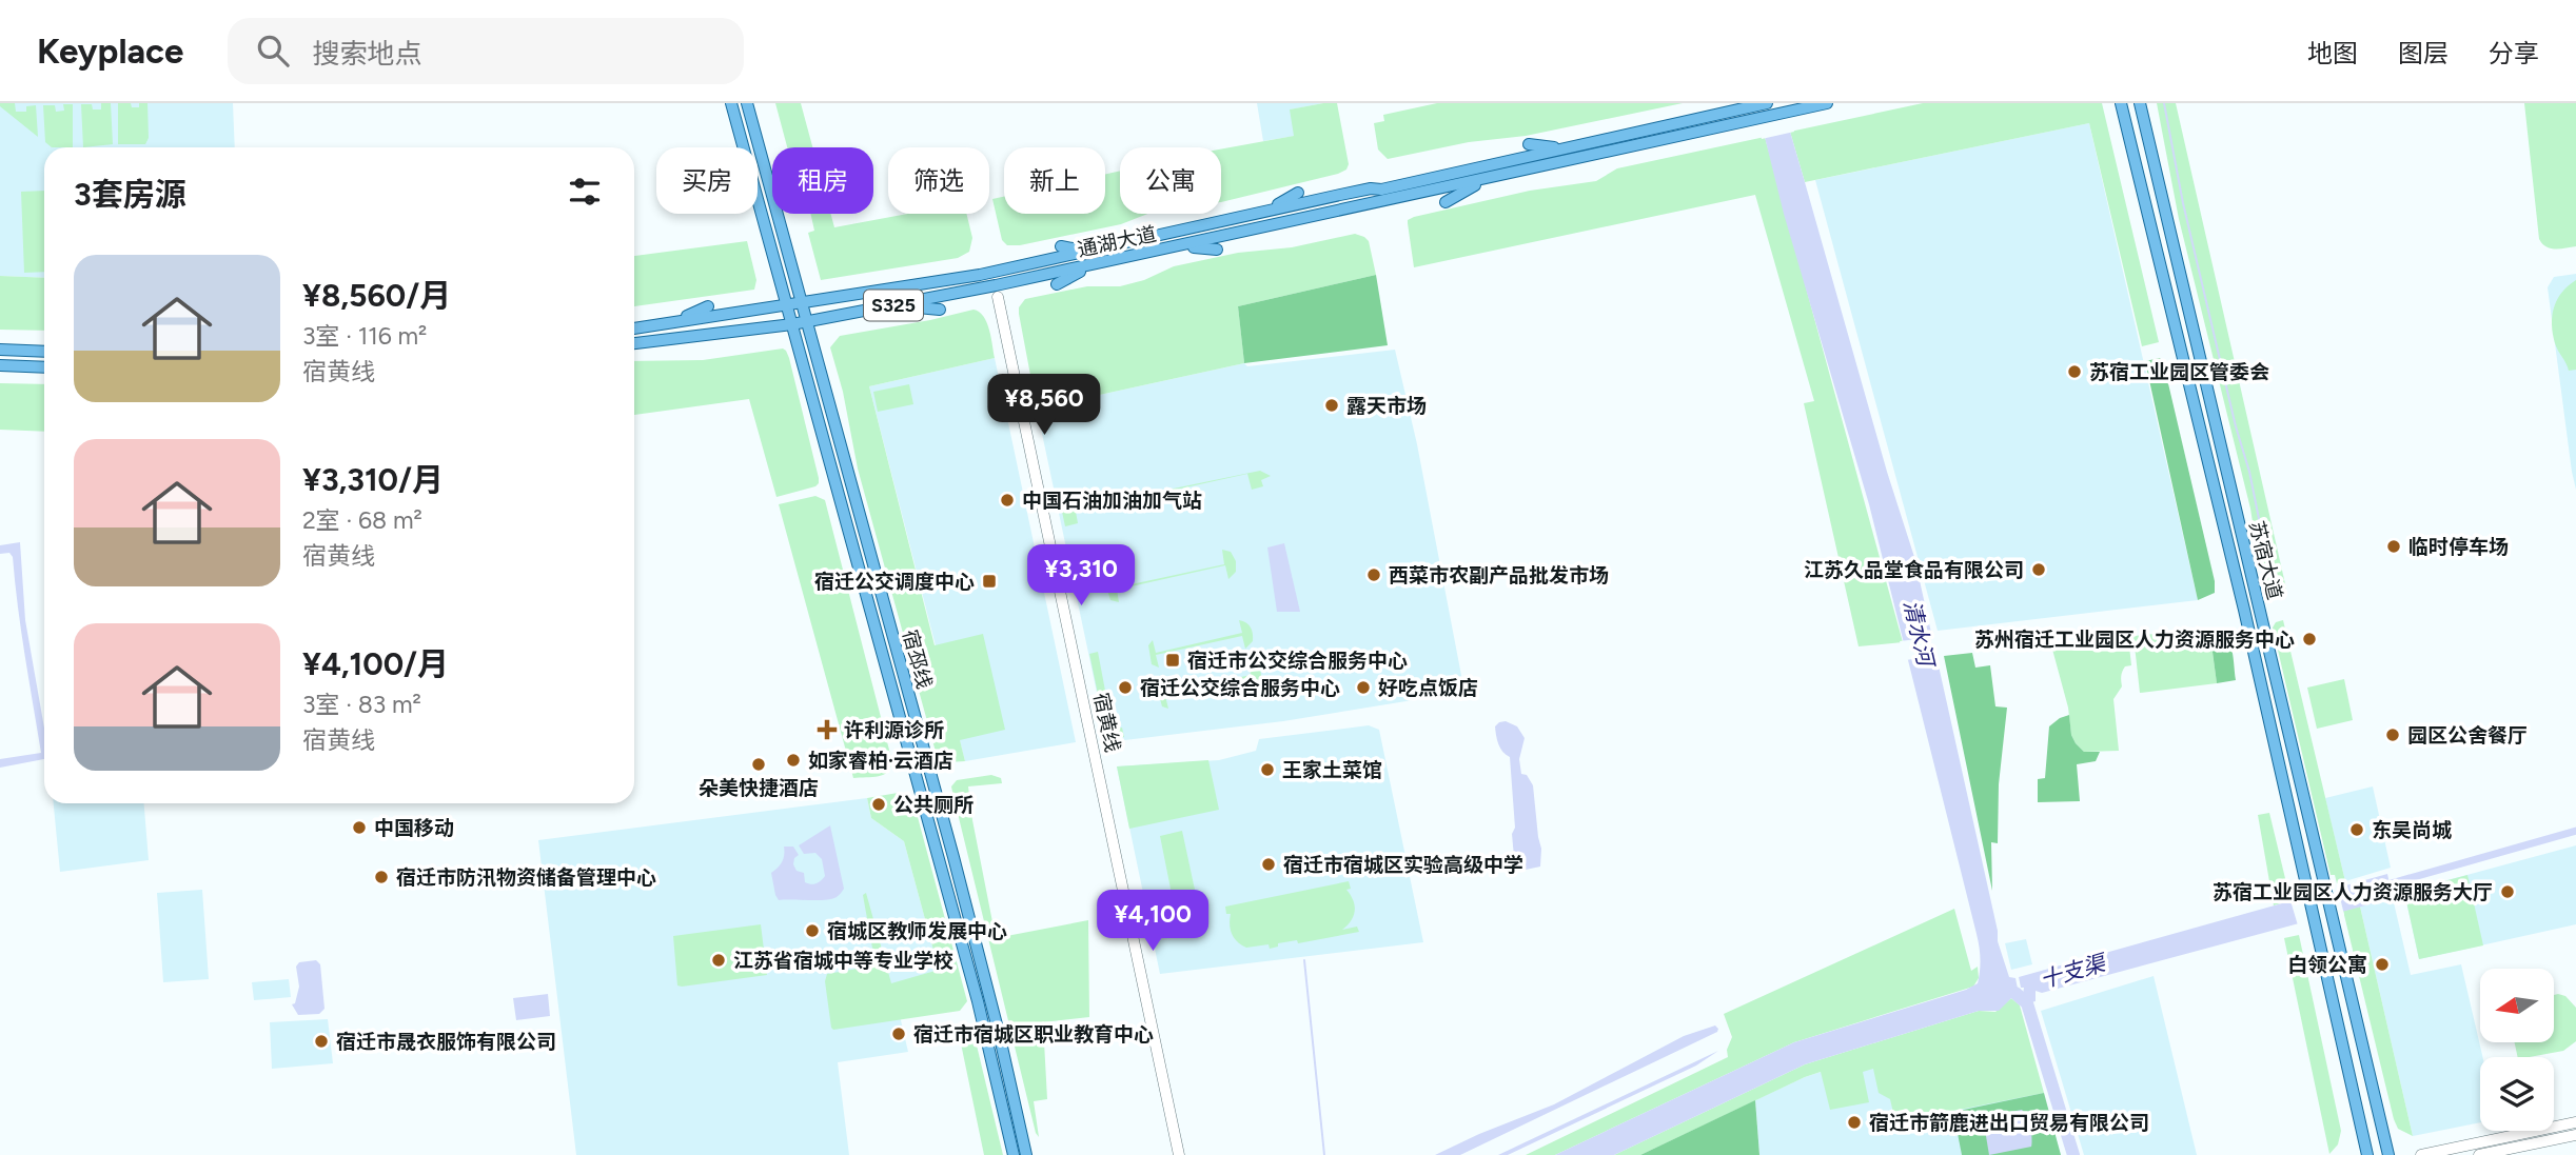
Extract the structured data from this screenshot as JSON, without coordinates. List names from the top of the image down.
{
  "streets": {
    "main road": [
      "通湖大道",
      "S325",
      "苏宿大道",
      "宿邳线",
      "宿黄线"
    ]
  },
  "crossings": [
    ["通湖大道", "宿邳线"],
    ["通湖大道", "宿黄线"]
  ],
  "water": ["清水河", "十支渠"],
  "places": {
    "other": [
      "苏宿工业园区管委会",
      "露天市场",
      "中国石油加油加气站",
      "临时停车场",
      "江苏久品堂食品有限公司",
      "西菜市农副产品批发市场",
      "苏州宿迁工业园区人力资源服务中心",
      "宿迁公交综合服务中心",
      "好吃点饭店",
      "园区公舍餐厅",
      "如家睿柏·云酒店",
      "朵美快捷酒店",
      "王家土菜馆",
      "公共厕所",
      "中国移动",
      "东吴尚城",
      "宿迁市宿城区实验高级中学",
      "宿迁市防汛物资储备管理中心",
      "苏宿工业园区人力资源服务大厅",
      "宿城区教师发展中心",
      "江苏省宿城中等专业学校",
      "白领公寓",
      "宿迁市宿城区职业教育中心",
      "宿迁市晟衣服饰有限公司",
      "宿迁市箭鹿进出口贸易有限公司"
    ],
    "transit": ["宿迁公交调度中心", "宿迁市公交综合服务中心"],
    "health": ["许利源诊所"]
  },
  "north": "left",
  "page": {
    "header": "Keyplace",
    "search": "搜索地点",
    "nav": ["地图", "图层", "分享"],
    "chip": [
      "买房",
      "租房",
      "筛选",
      "新上",
      "公寓"
    ],
    "heading": "3套房源",
    "list": [
      {
        "name": "¥8,560/月",
        "note": "3室 · 116 m² · 宿黄线"
      },
      {
        "name": "¥3,310/月",
        "note": "2室 · 68 m² · 宿黄线"
      },
      {
        "name": "¥4,100/月",
        "note": "3室 · 83 m² · 宿黄线"
      }
    ],
    "price": ["¥8,560", "¥3,310", "¥4,100"]
  }
}
